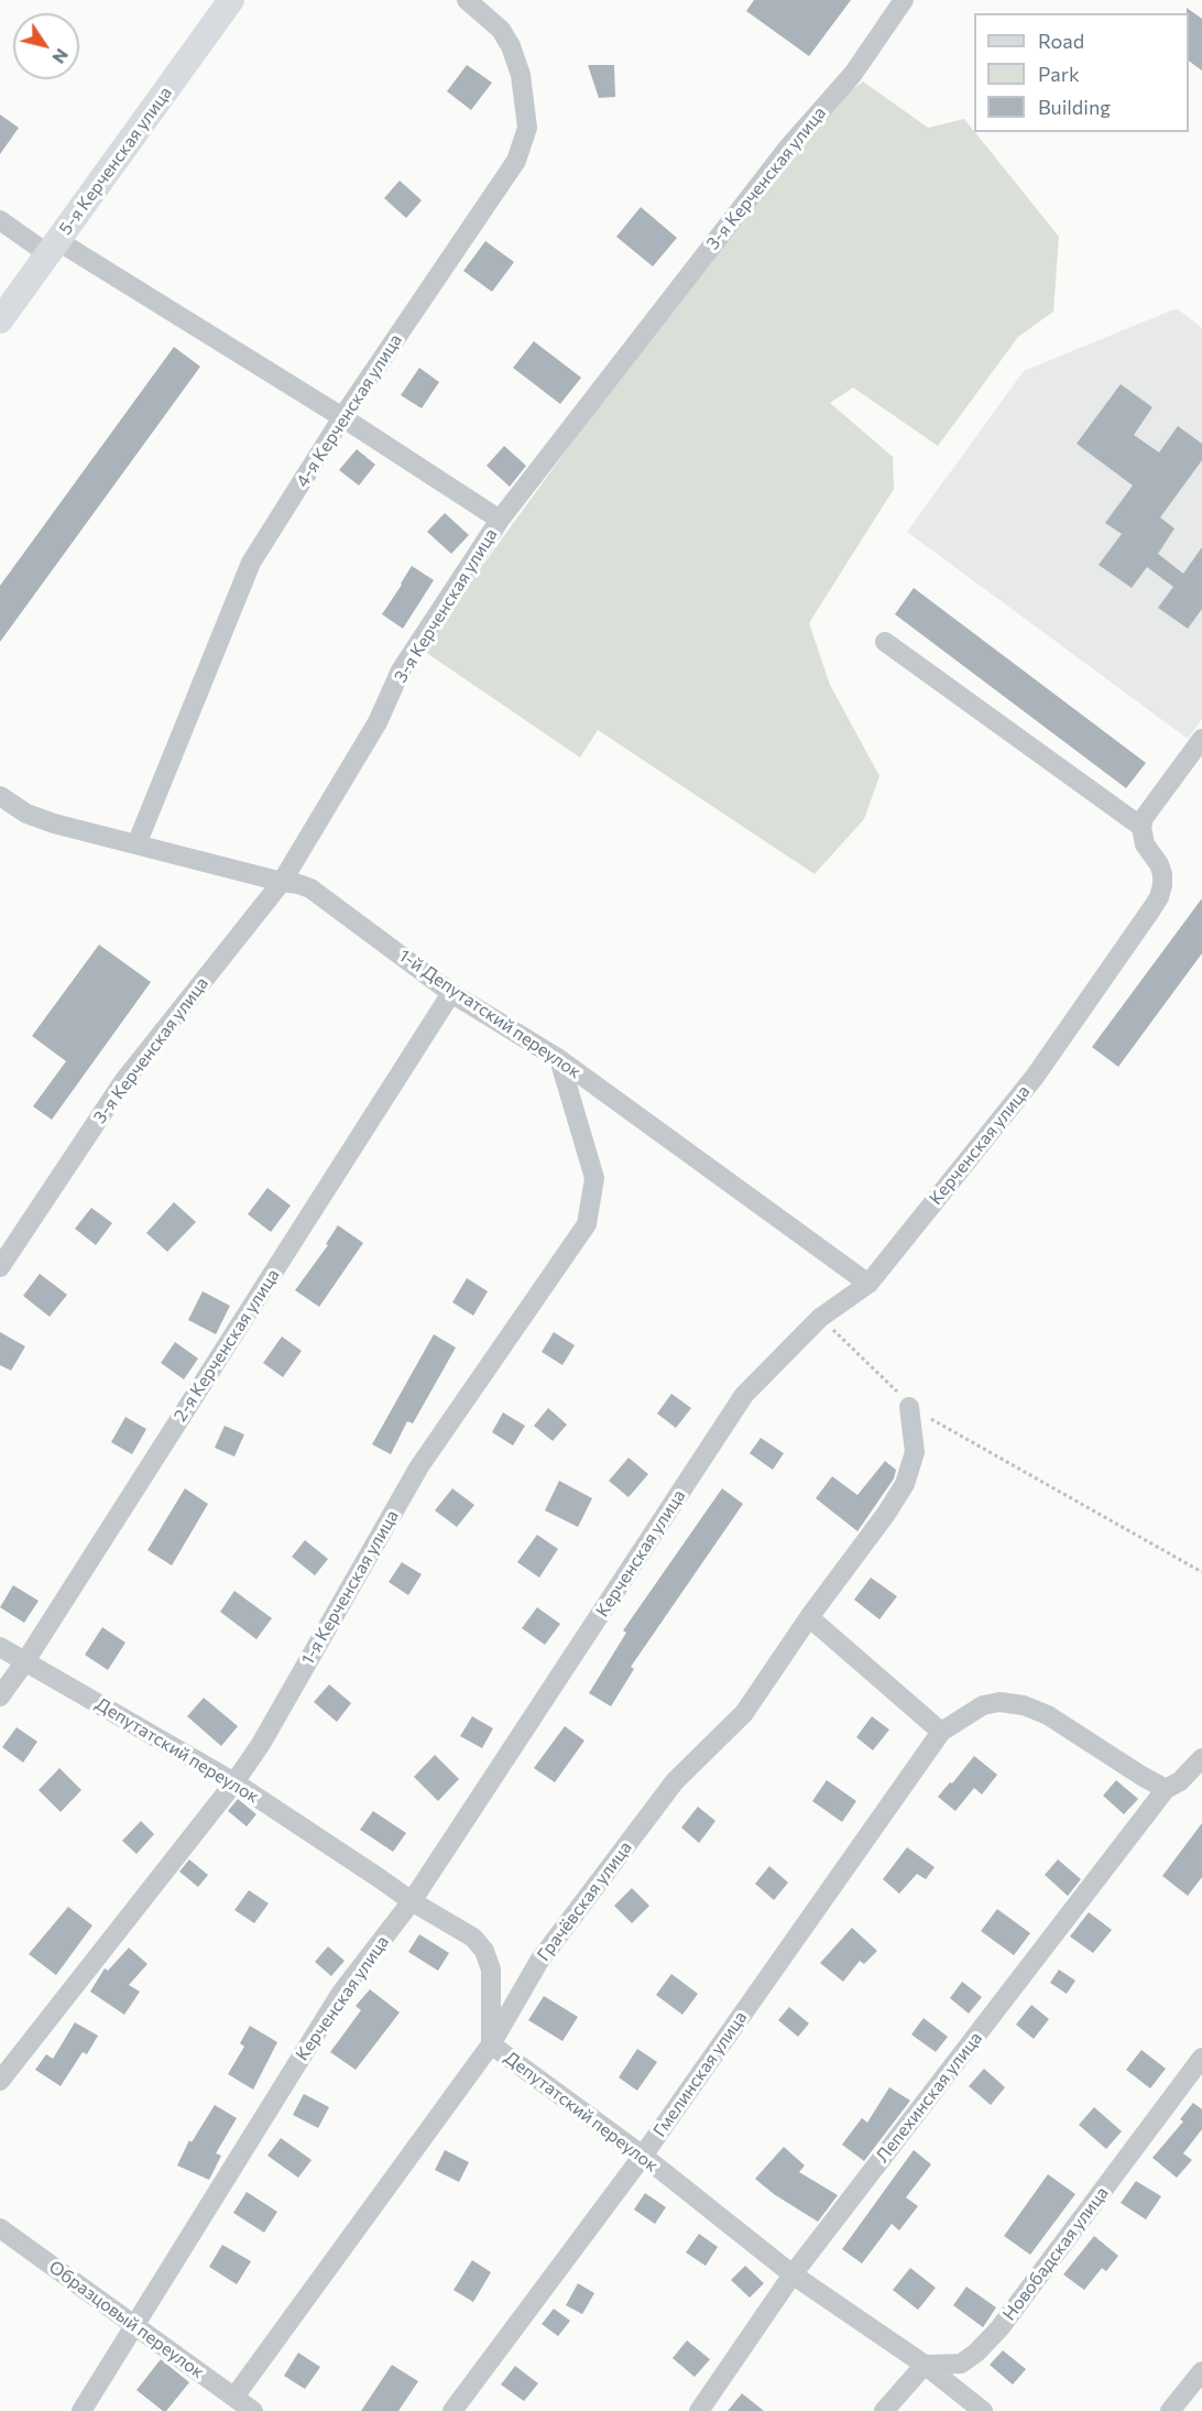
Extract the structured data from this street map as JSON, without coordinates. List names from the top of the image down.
{
  "streets": {
    "main road": ["5-я Керченская улица"],
    "street": [
      "3-я Керченская улица",
      "4-я Керченская улица",
      "1-й Депутатский переулок",
      "Керченская улица",
      "2-я Керченская улица",
      "1-я Керченская улица",
      "Депутатский переулок",
      "Грачёвская улица",
      "Гмелинская улица",
      "Лепехинская улица",
      "Новобадская улица",
      "Образцовый переулок"
    ]
  },
  "crossings": [
    ["3-я Керченская улица", "1-й Депутатский переулок"],
    ["4-я Керченская улица", "1-й Депутатский переулок"],
    ["1-й Депутатский переулок", "Керченская улица"],
    ["1-й Депутатский переулок", "2-я Керченская улица"],
    ["1-й Депутатский переулок", "1-я Керченская улица"],
    ["Керченская улица", "Депутатский переулок"],
    ["Керченская улица", "Образцовый переулок"],
    ["2-я Керченская улица", "Депутатский переулок"],
    ["1-я Керченская улица", "Депутатский переулок"],
    ["Депутатский переулок", "Грачёвская улица"],
    ["Депутатский переулок", "Гмелинская улица"],
    ["Депутатский переулок", "Лепехинская улица"],
    ["Депутатский переулок", "Новобадская улица"],
    ["Грачёвская улица", "Образцовый переулок"]
  ],
  "legend": ["Road", "Park", "Building"],
  "north": "bottom right"
}
